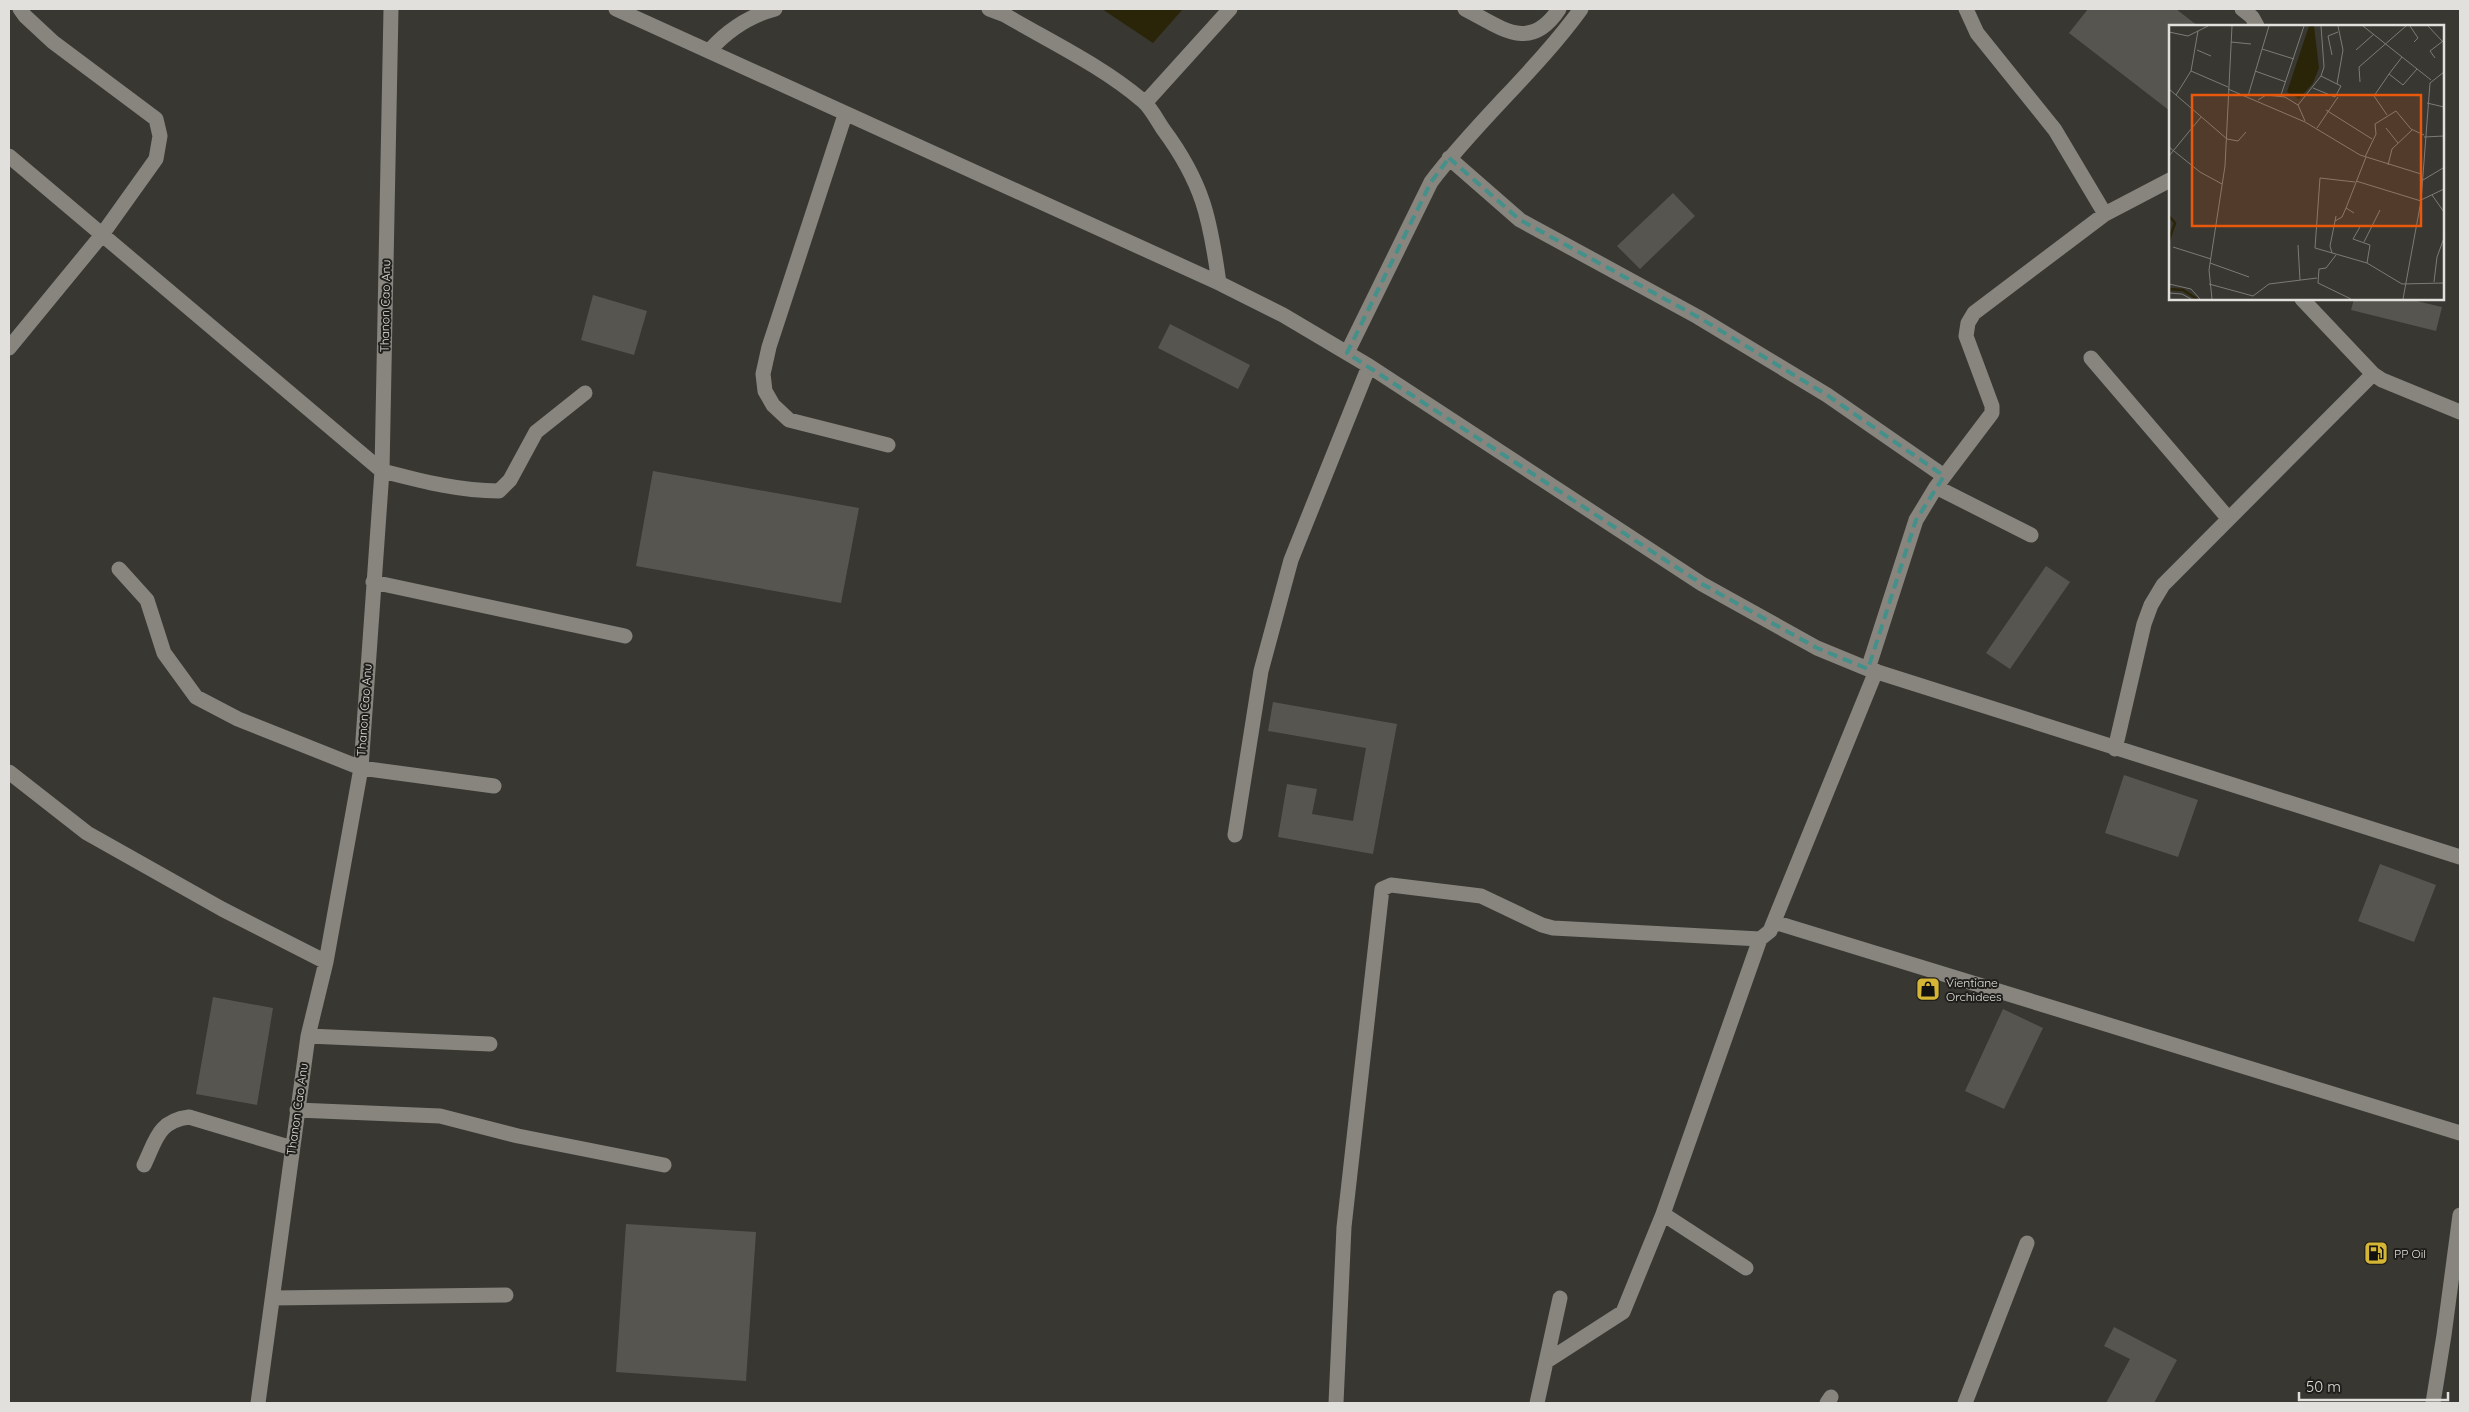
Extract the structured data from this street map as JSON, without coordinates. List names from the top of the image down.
{
  "streets": {
    "street": ["Thanon Cao Anu"]
  },
  "places": {
    "shop": ["Vientiane Orchidees"],
    "fuel station": ["PP Oil"]
  },
  "scale_bar": "50 m"
}
